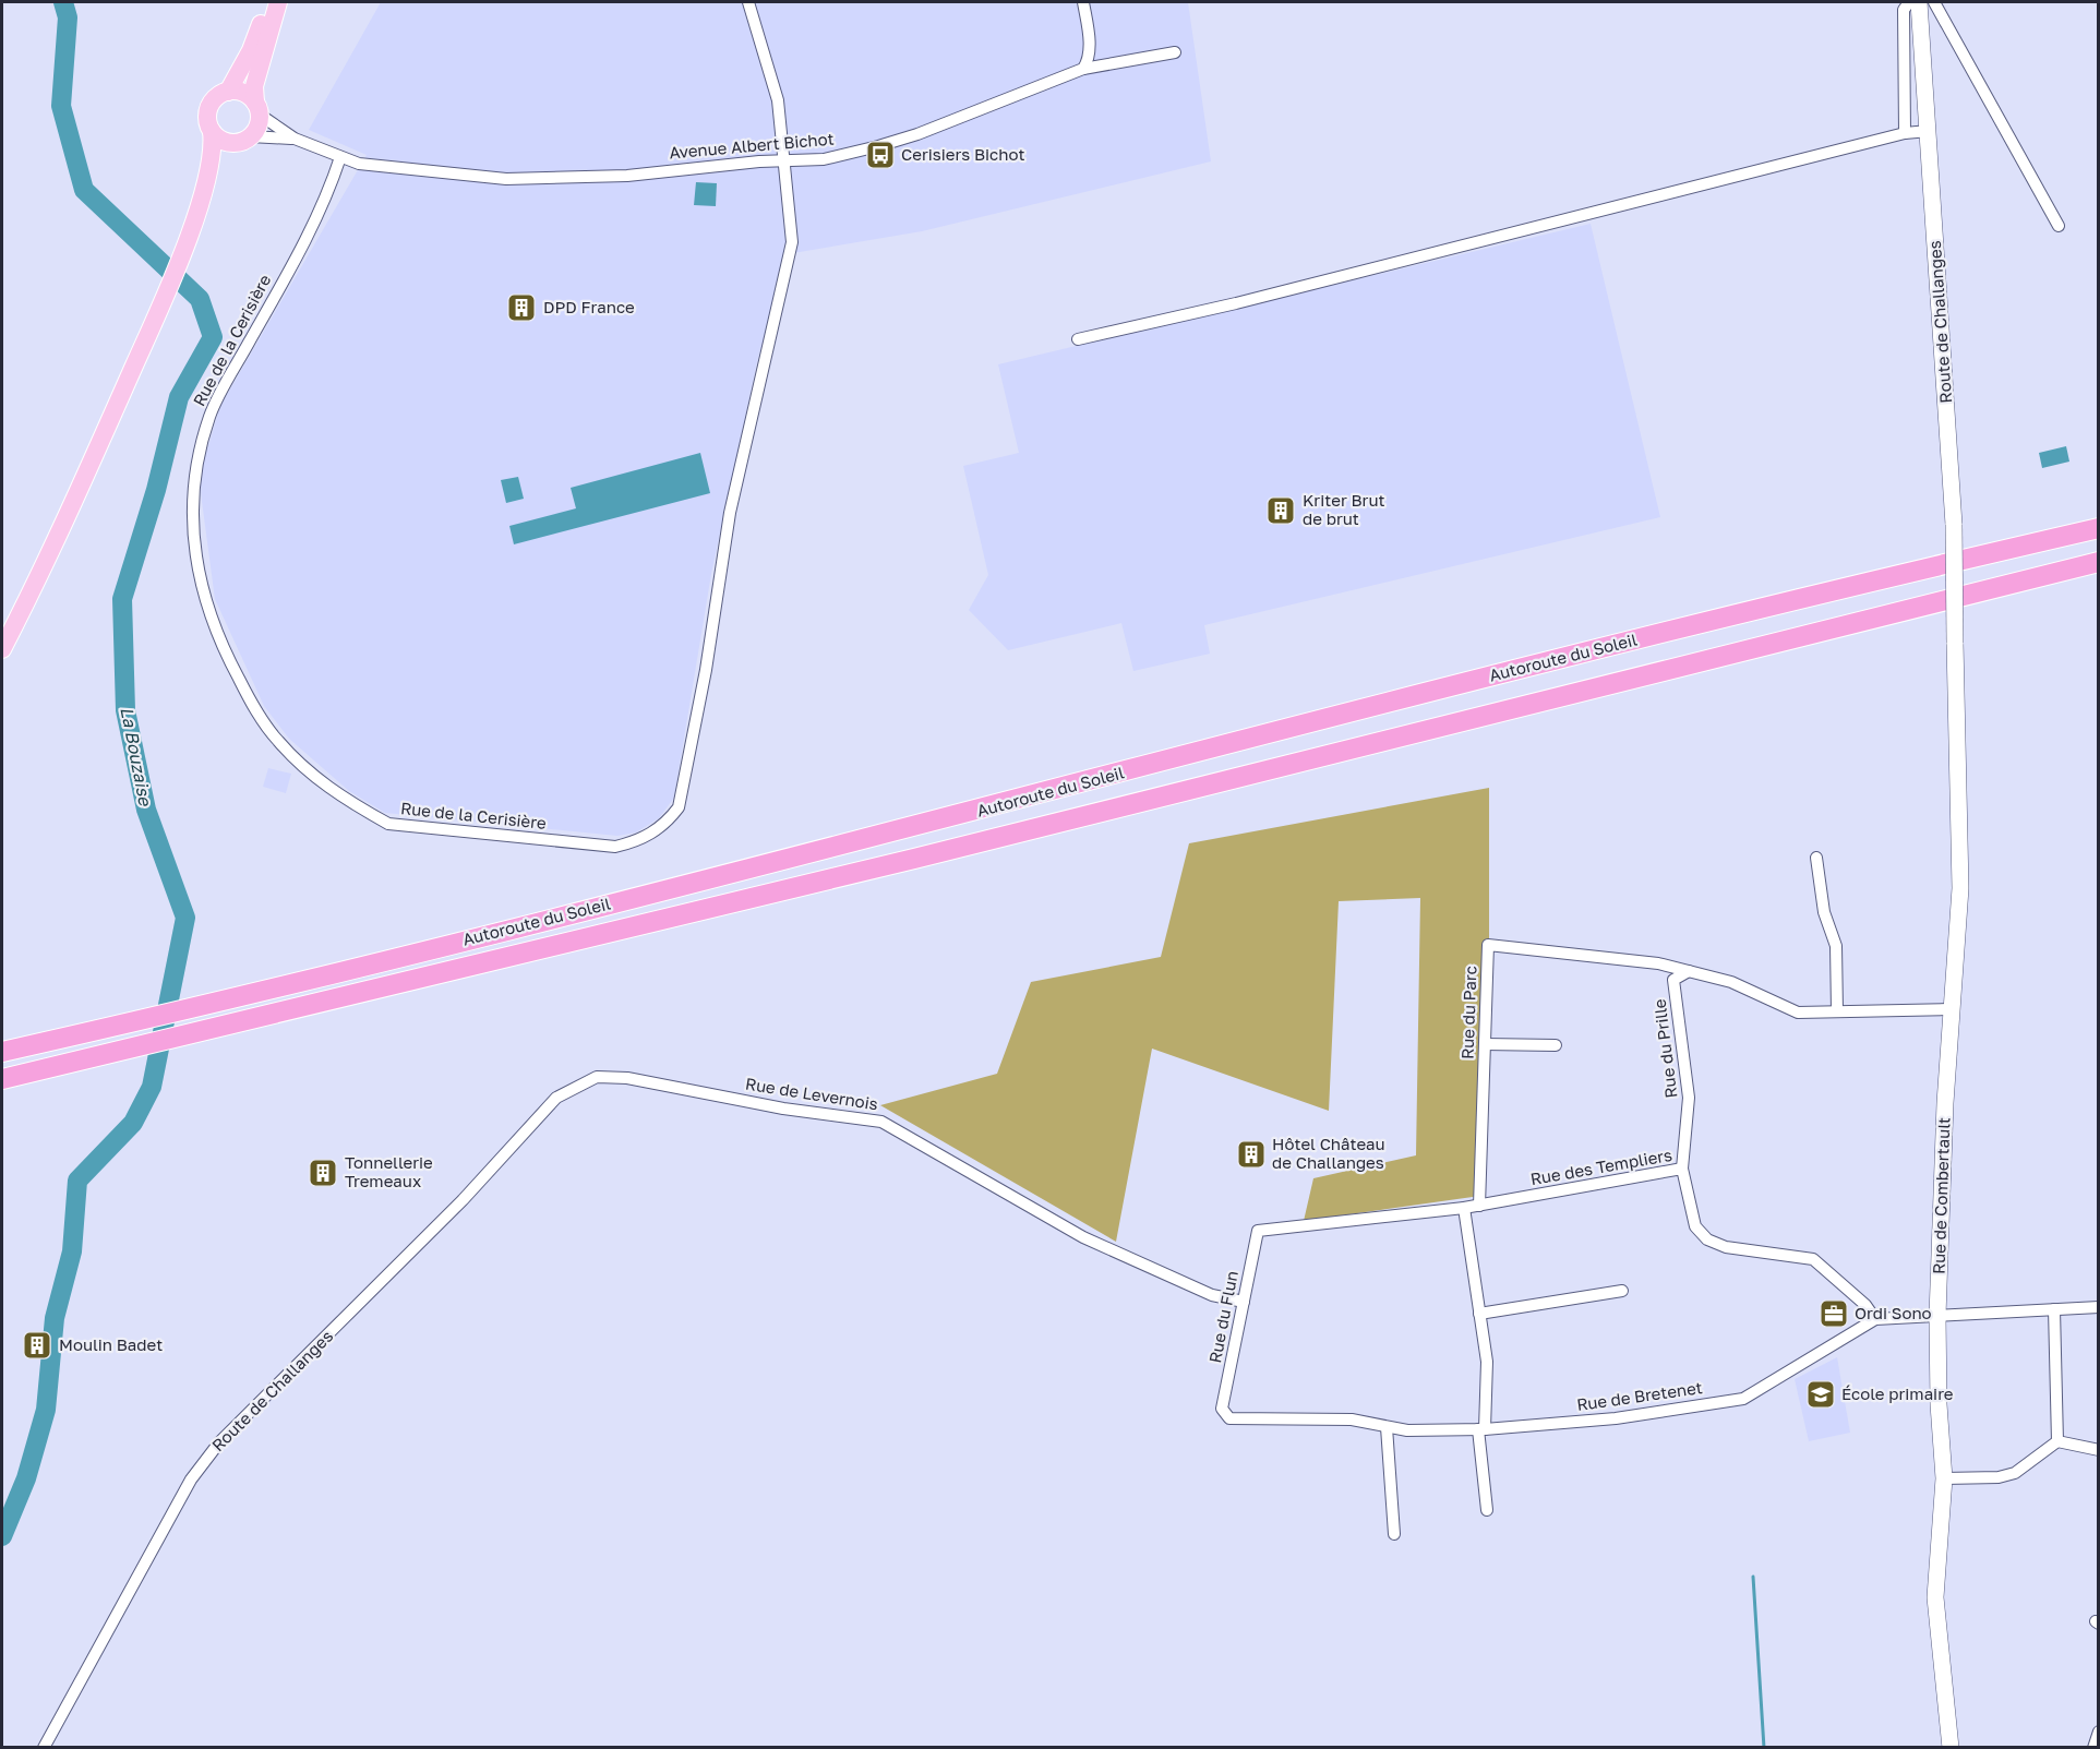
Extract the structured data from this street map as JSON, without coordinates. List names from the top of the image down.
{
  "streets": {
    "highway": ["Autoroute du Soleil"],
    "street": [
      "Avenue Albert Bichot",
      "Route de Challanges",
      "Rue de la Cerisière",
      "Rue du Parc",
      "Rue du Prille",
      "Rue de Levernois",
      "Rue des Templiers",
      "Rue de Combertault",
      "Rue du Flun",
      "Rue de Bretenet"
    ]
  },
  "crossings": [
    ["Avenue Albert Bichot", "Rue de la Cerisière"],
    ["Route de Challanges", "Rue de Levernois"],
    ["Route de Challanges", "Rue de Combertault"],
    ["Rue du Parc", "Rue du Prille"],
    ["Rue du Parc", "Rue des Templiers"],
    ["Rue du Prille", "Rue des Templiers"],
    ["Rue de Levernois", "Rue du Flun"],
    ["Rue des Templiers", "Rue du Flun"],
    ["Rue des Templiers", "Rue de Bretenet"],
    ["Rue du Flun", "Rue de Bretenet"]
  ],
  "water": ["La Bouzaise"],
  "places": {
    "bus stop": ["Cerisiers Bichot"],
    "building": [
      "DPD France",
      "Kriter Brut de brut",
      "Hôtel Château de Challanges",
      "Tonnellerie Tremeaux",
      "Moulin Badet"
    ],
    "office": ["Ordi Sono"],
    "school or university": ["École primaire"]
  }
}
